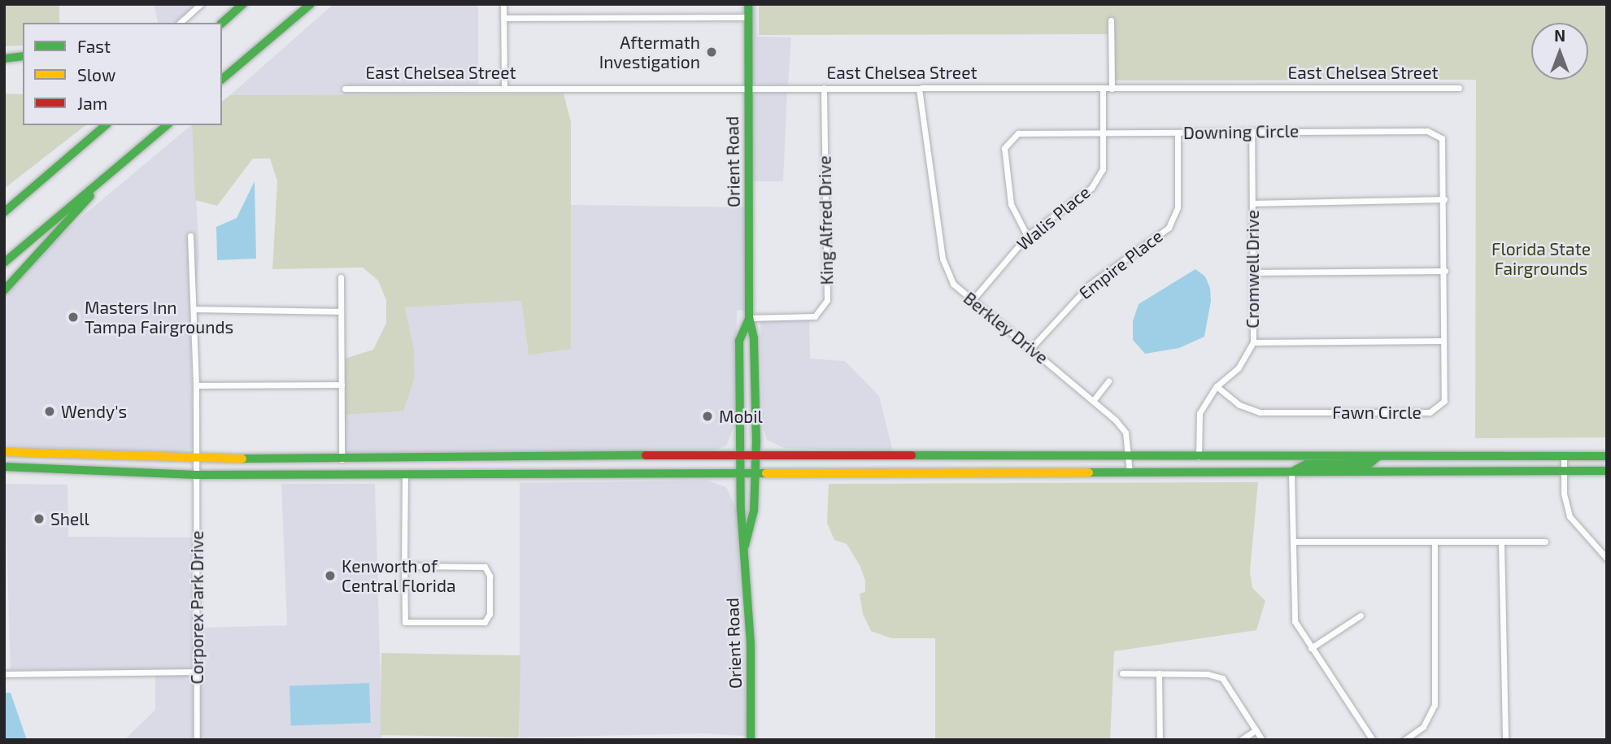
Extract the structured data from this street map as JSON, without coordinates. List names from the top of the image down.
{
  "streets": {
    "main road": ["Orient Road"],
    "street": [
      "East Chelsea Street",
      "Downing Circle",
      "Walis Place",
      "King Alfred Drive",
      "Empire Place",
      "Cromwell Drive",
      "Berkley Drive",
      "Fawn Circle",
      "Corporex Park Drive"
    ]
  },
  "crossings": [
    ["East Chelsea Street", "Orient Road"],
    ["East Chelsea Street", "Walis Place"],
    ["East Chelsea Street", "King Alfred Drive"],
    ["East Chelsea Street", "Berkley Drive"],
    ["Downing Circle", "Walis Place"],
    ["Downing Circle", "Empire Place"],
    ["Downing Circle", "Cromwell Drive"],
    ["Downing Circle", "Fawn Circle"],
    ["Orient Road", "King Alfred Drive"],
    ["Walis Place", "Berkley Drive"],
    ["Empire Place", "Berkley Drive"],
    ["Cromwell Drive", "Fawn Circle"]
  ],
  "parks": ["Florida State Fairgrounds"],
  "places": [
    "Aftermath Investigation",
    "Masters Inn Tampa Fairgrounds",
    "Wendy's",
    "Mobil",
    "Shell",
    "Kenworth of Central Florida"
  ],
  "legend": ["Fast", "Slow", "Jam"],
  "north": "top"
}
